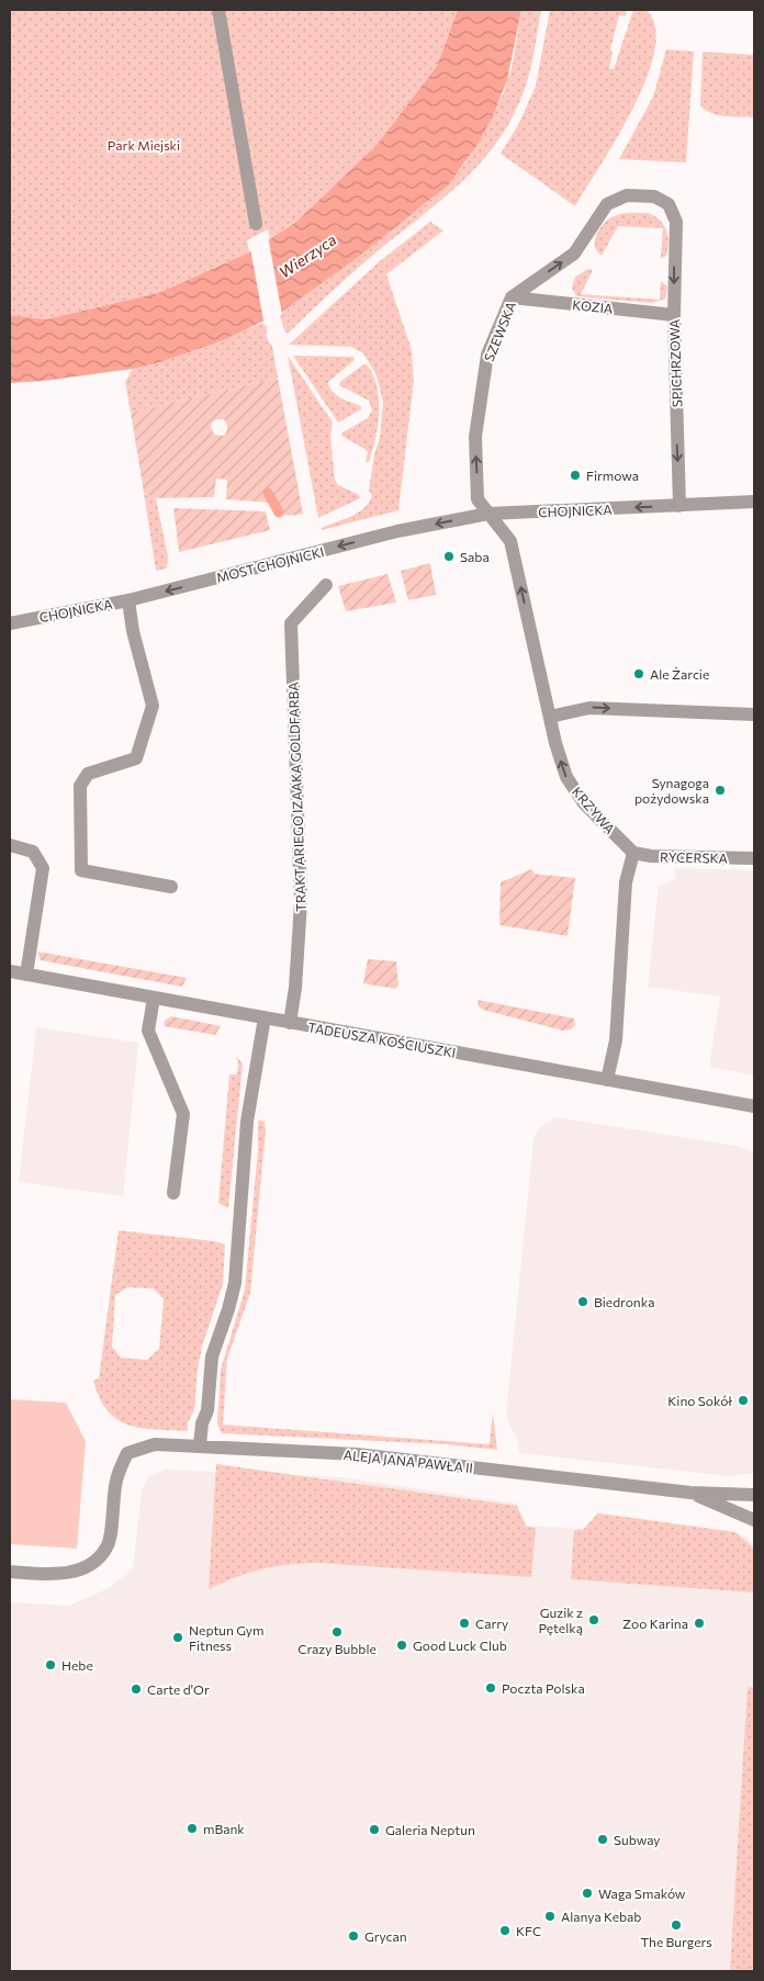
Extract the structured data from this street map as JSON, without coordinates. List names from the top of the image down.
{
  "streets": {
    "street": [
      "KOZIA",
      "SZEWSKA",
      "SPICHRZOWA",
      "CHOJNICKA",
      "MOST CHOJNICKI",
      "TRAKT ARIEGO IZAAKA GOLDFARBA",
      "KRZYWA",
      "RYCERSKA",
      "TADEUSZA KOŚCIUSZKI",
      "ALEJA JANA PAWŁA II"
    ]
  },
  "crossings": [
    ["KOZIA", "SZEWSKA"],
    ["KOZIA", "SPICHRZOWA"],
    ["SZEWSKA", "SPICHRZOWA"],
    ["SZEWSKA", "CHOJNICKA"],
    ["SZEWSKA", "KRZYWA"],
    ["SPICHRZOWA", "CHOJNICKA"],
    ["CHOJNICKA", "MOST CHOJNICKI"],
    ["CHOJNICKA", "KRZYWA"],
    ["TRAKT ARIEGO IZAAKA GOLDFARBA", "TADEUSZA KOŚCIUSZKI"],
    ["KRZYWA", "RYCERSKA"]
  ],
  "one_way": [
    "SPICHRZOWA",
    "CHOJNICKA",
    "MOST CHOJNICKI",
    "KRZYWA"
  ],
  "water": ["Wierzyca"],
  "parks": ["Park Miejski"],
  "places": [
    "Firmowa",
    "Saba",
    "Ale Żarcie",
    "Synagoga pożydowska",
    "Biedronka",
    "Kino Sokół",
    "Guzik z Pętelką",
    "Carry",
    "Zoo Karina",
    "Crazy Bubble",
    "Neptun Gym Fitness",
    "Good Luck Club",
    "Hebe",
    "Poczta Polska",
    "Carte d'Or",
    "mBank",
    "Galeria Neptun",
    "Subway",
    "Waga Smaków",
    "Alanya Kebab",
    "The Burgers",
    "KFC",
    "Grycan"
  ]
}
